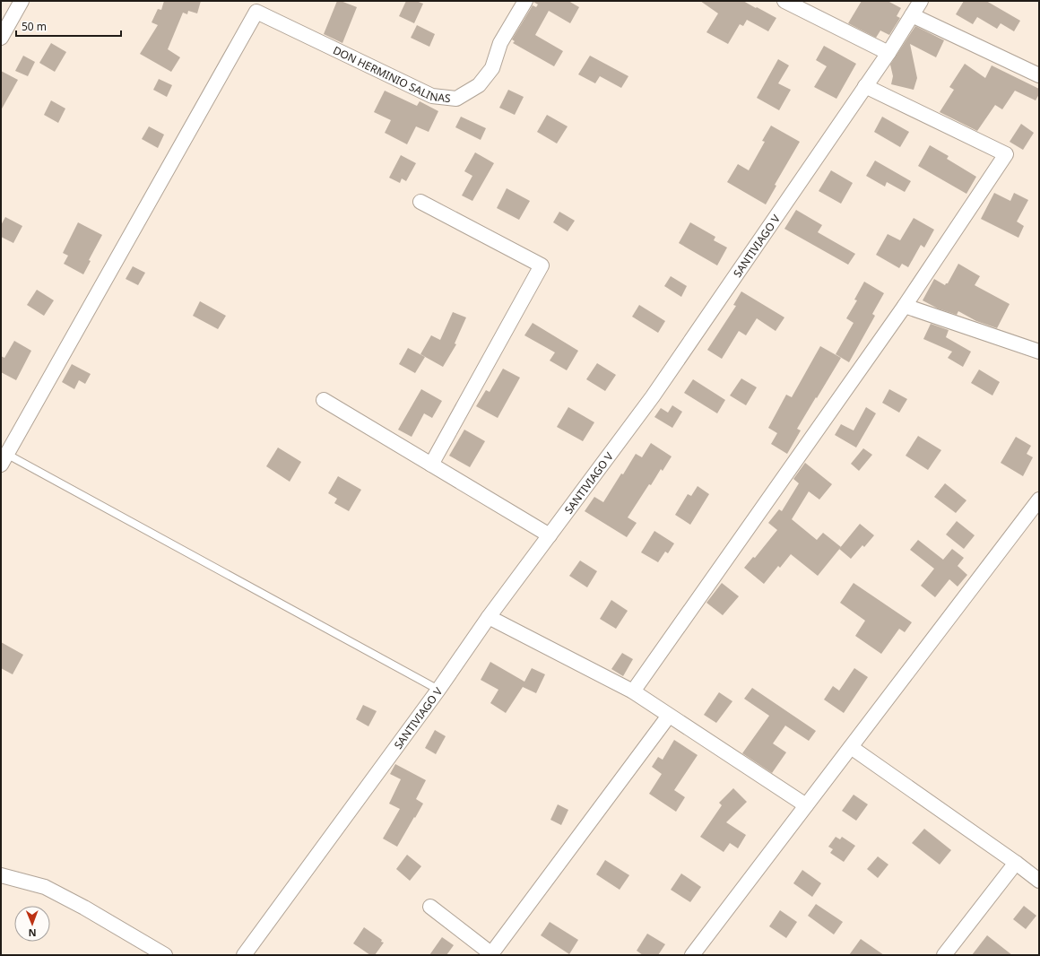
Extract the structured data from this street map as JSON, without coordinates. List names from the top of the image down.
{
  "streets": {
    "street": ["DON HERMINIO SALINAS", "SANTIVIAGO V"]
  },
  "scale_bar": "50 m",
  "north": "bottom"
}
